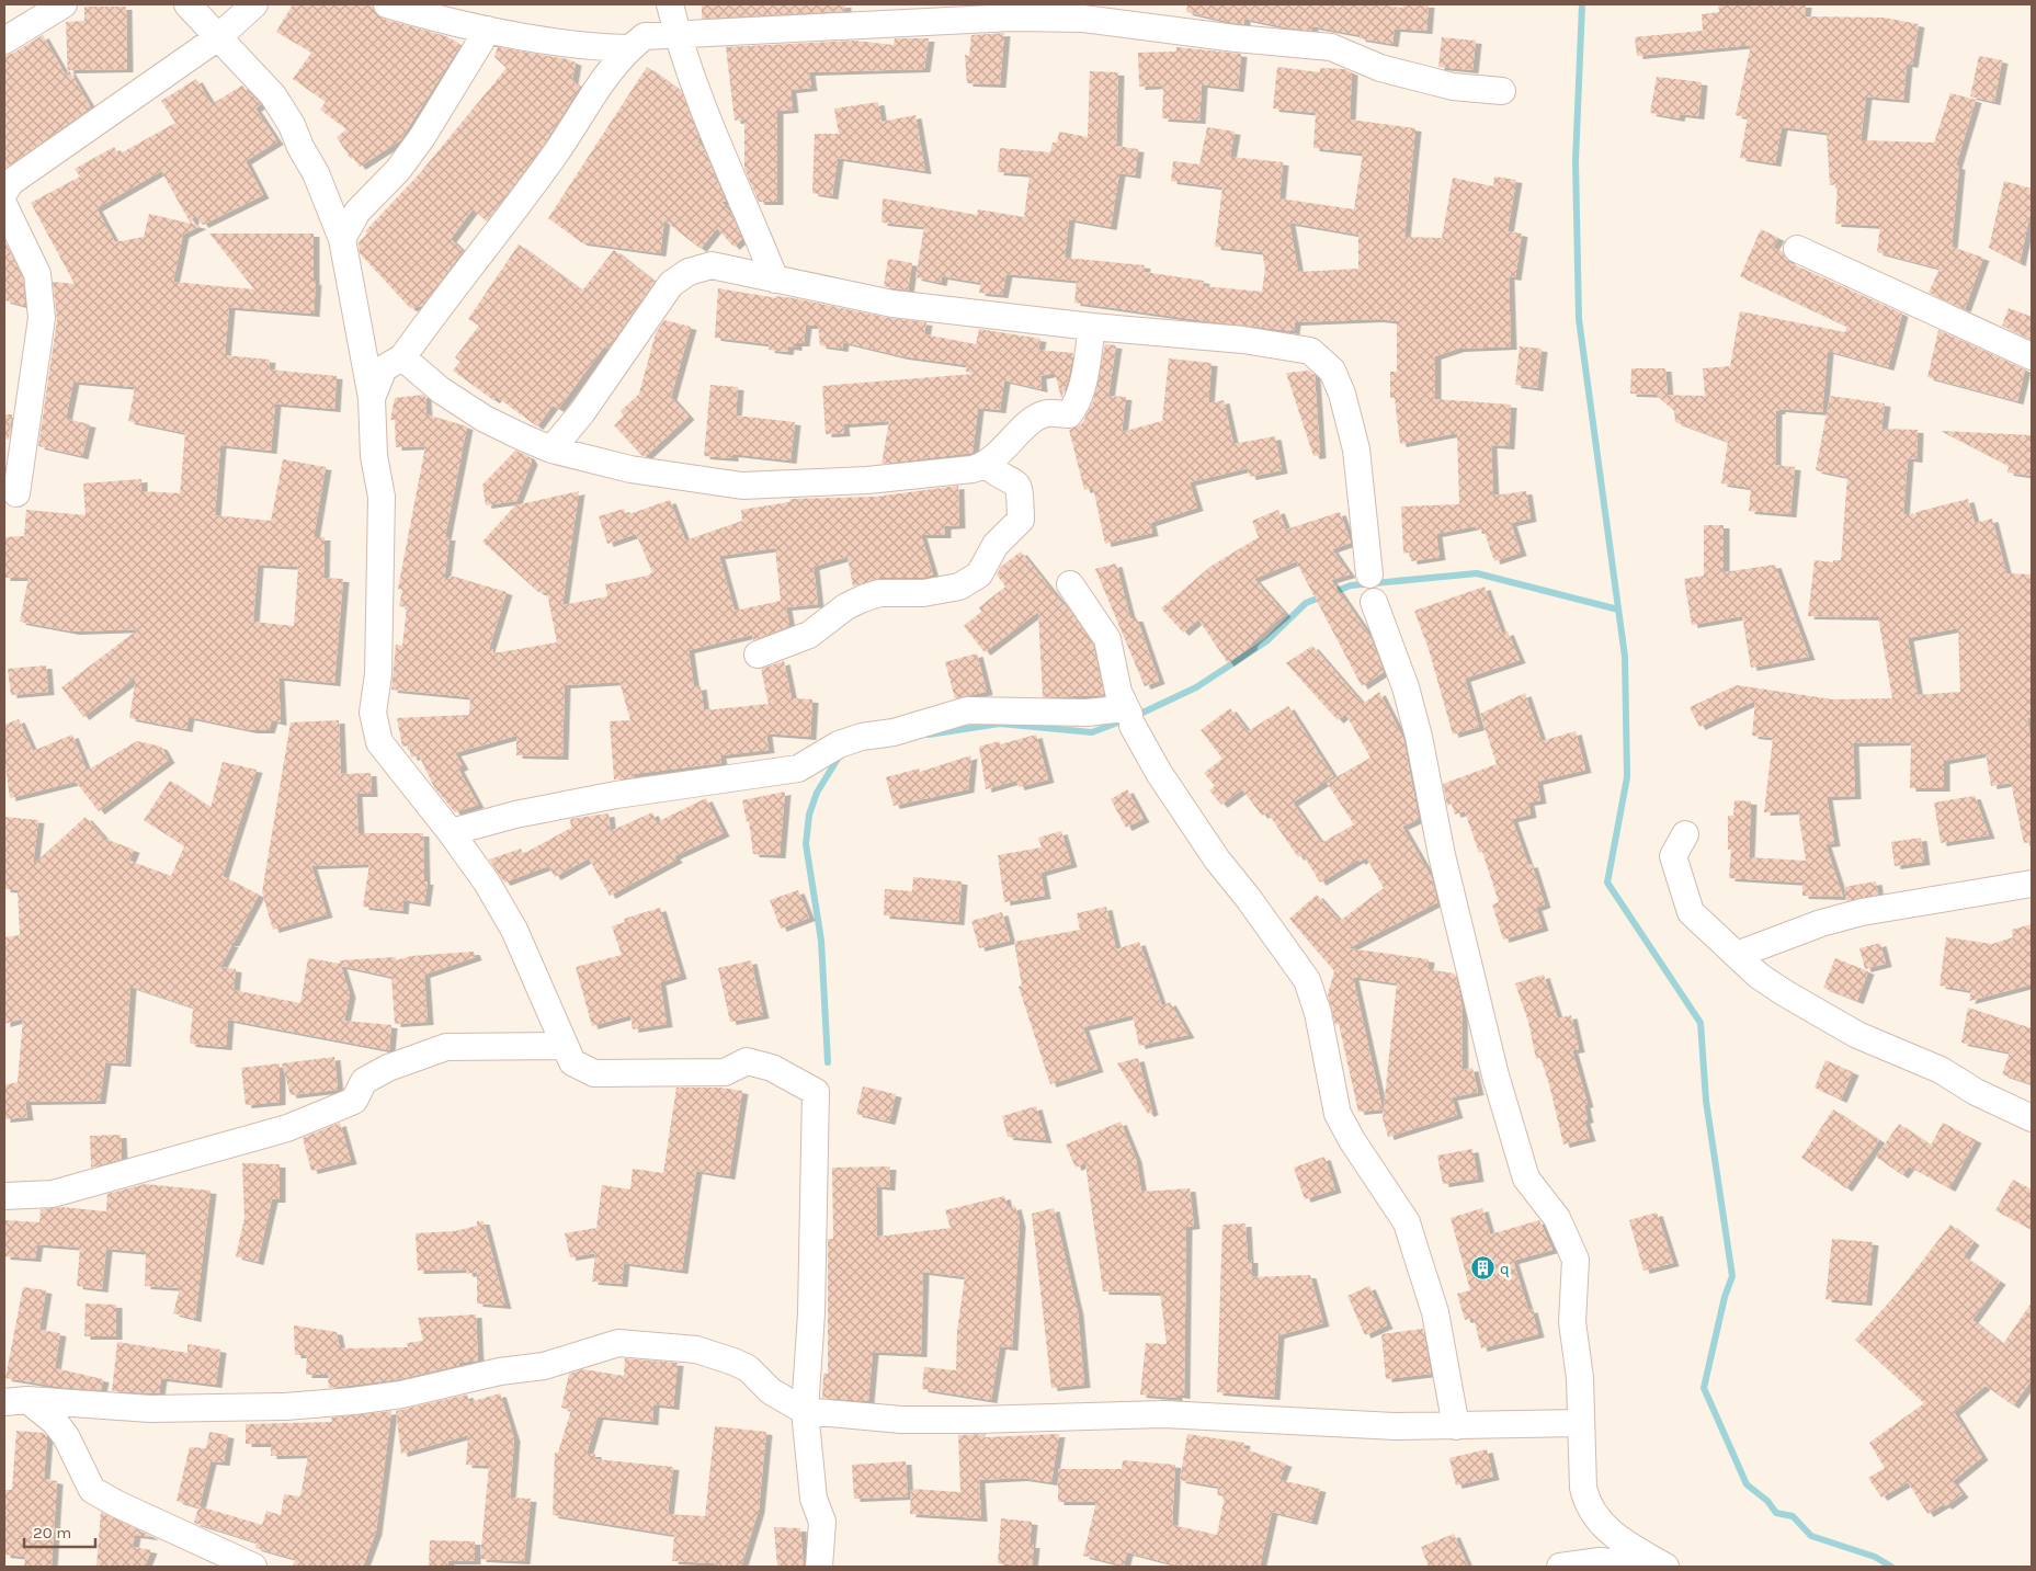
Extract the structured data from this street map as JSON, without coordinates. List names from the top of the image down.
{
  "places": {
    "building": ["q"]
  },
  "scale_bar": "20 m"
}
